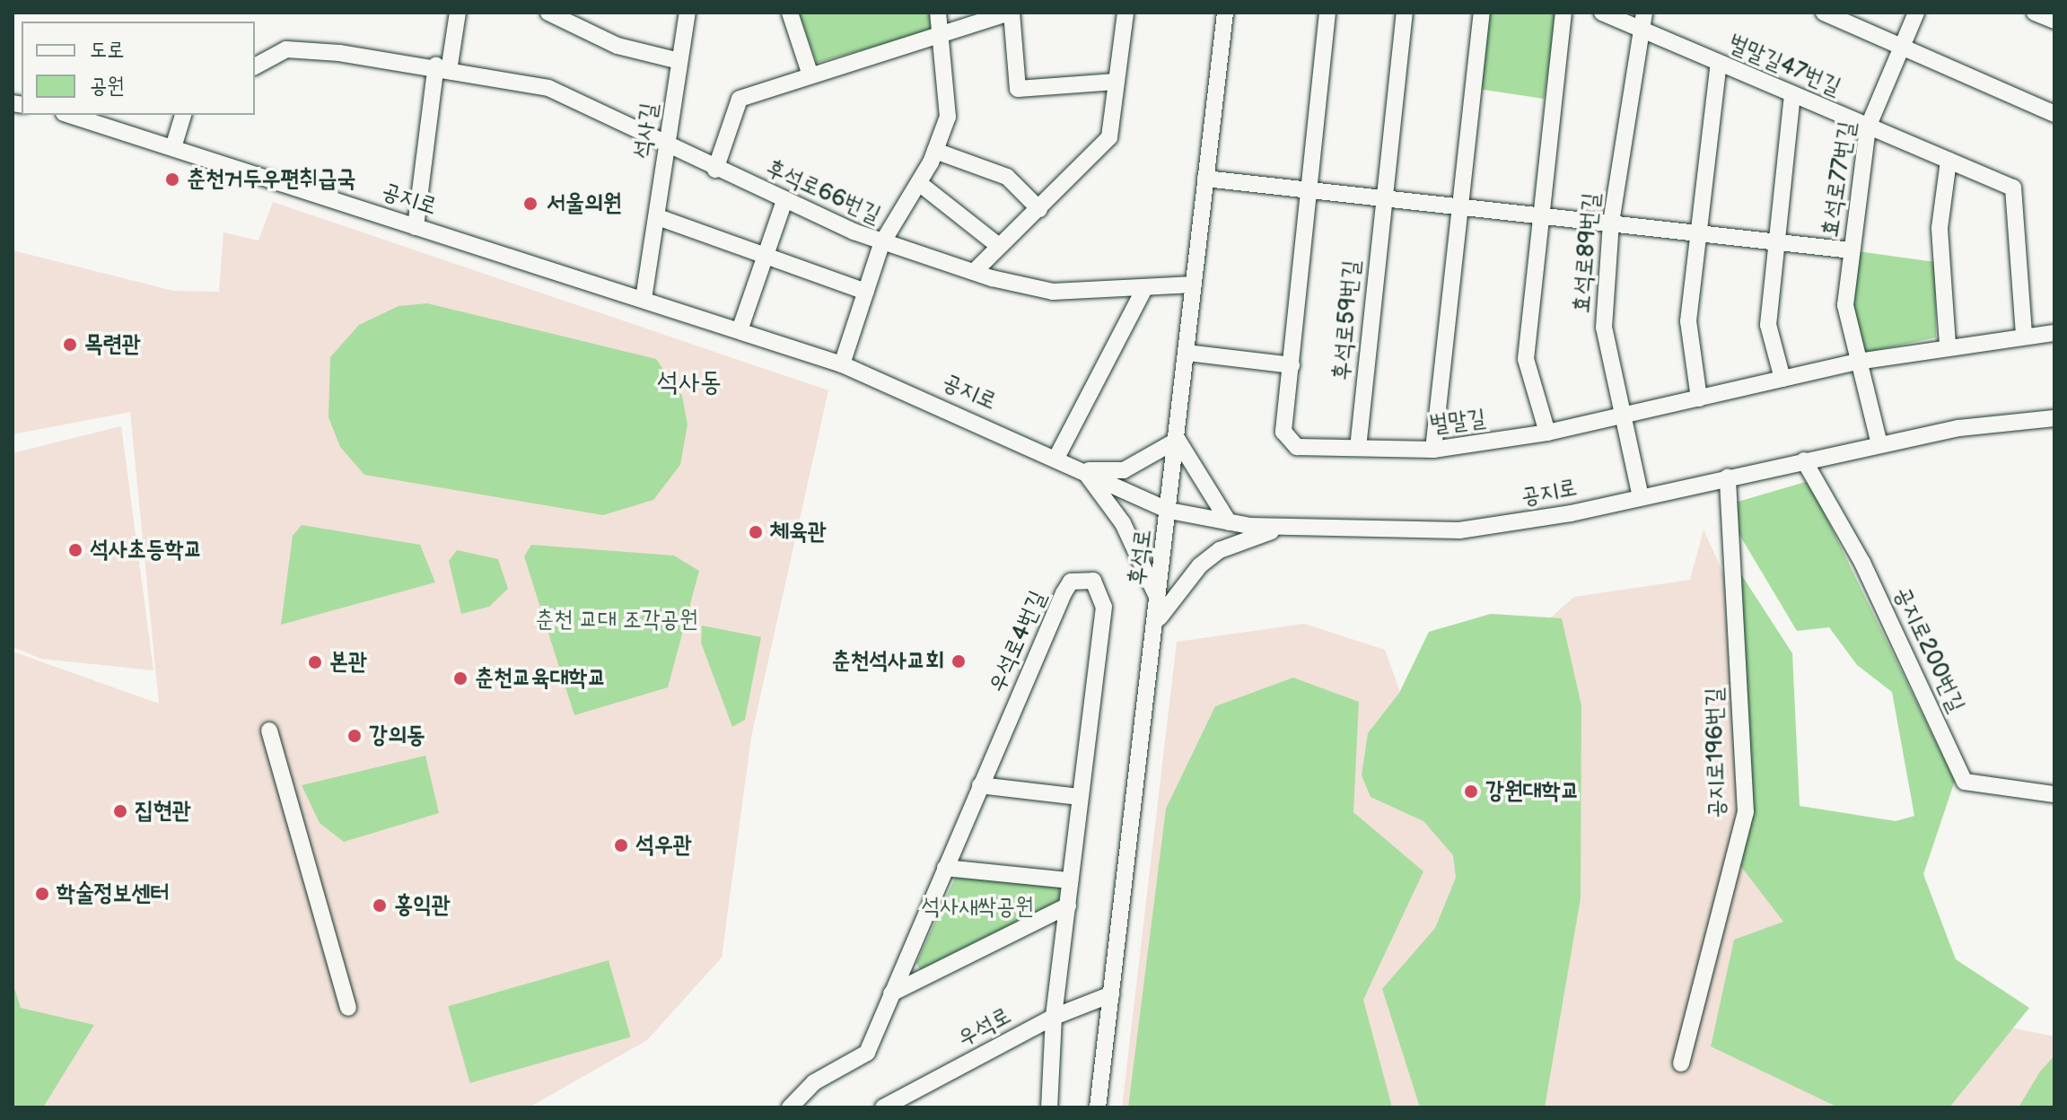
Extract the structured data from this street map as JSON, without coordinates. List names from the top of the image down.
{
  "streets": {
    "street": [
      "벌말길47번길",
      "석사길",
      "효석로77번길",
      "후석로66번길",
      "공지로",
      "효석로89번길",
      "후석로59번길",
      "벌말길",
      "후석로",
      "우석로4번길",
      "공지로200번길",
      "공지로196번길",
      "우석로"
    ]
  },
  "crossings": [
    ["벌말길47번길", "효석로77번길"],
    ["벌말길47번길", "효석로89번길"],
    ["벌말길47번길", "벌말길"],
    ["석사길", "후석로66번길"],
    ["석사길", "공지로"],
    ["효석로77번길", "공지로"],
    ["효석로77번길", "벌말길"],
    ["후석로66번길", "후석로"],
    ["공지로", "효석로89번길"],
    ["공지로", "후석로"],
    ["공지로", "공지로200번길"],
    ["공지로", "공지로196번길"],
    ["효석로89번길", "벌말길"],
    ["후석로59번길", "벌말길"],
    ["후석로", "우석로"],
    ["우석로4번길", "우석로"]
  ],
  "districts": ["석사동"],
  "parks": ["춘천 교대 조각공원", "석사새싹공원"],
  "places": [
    "춘천거두우편취급국",
    "서울의원",
    "목련관",
    "체육관",
    "석사초등학교",
    "춘천석사교회",
    "본관",
    "춘천교육대학교",
    "강의동",
    "강원대학교",
    "집현관",
    "석우관",
    "학술정보센터",
    "홍익관"
  ],
  "legend": ["도로", "공원"]
}
